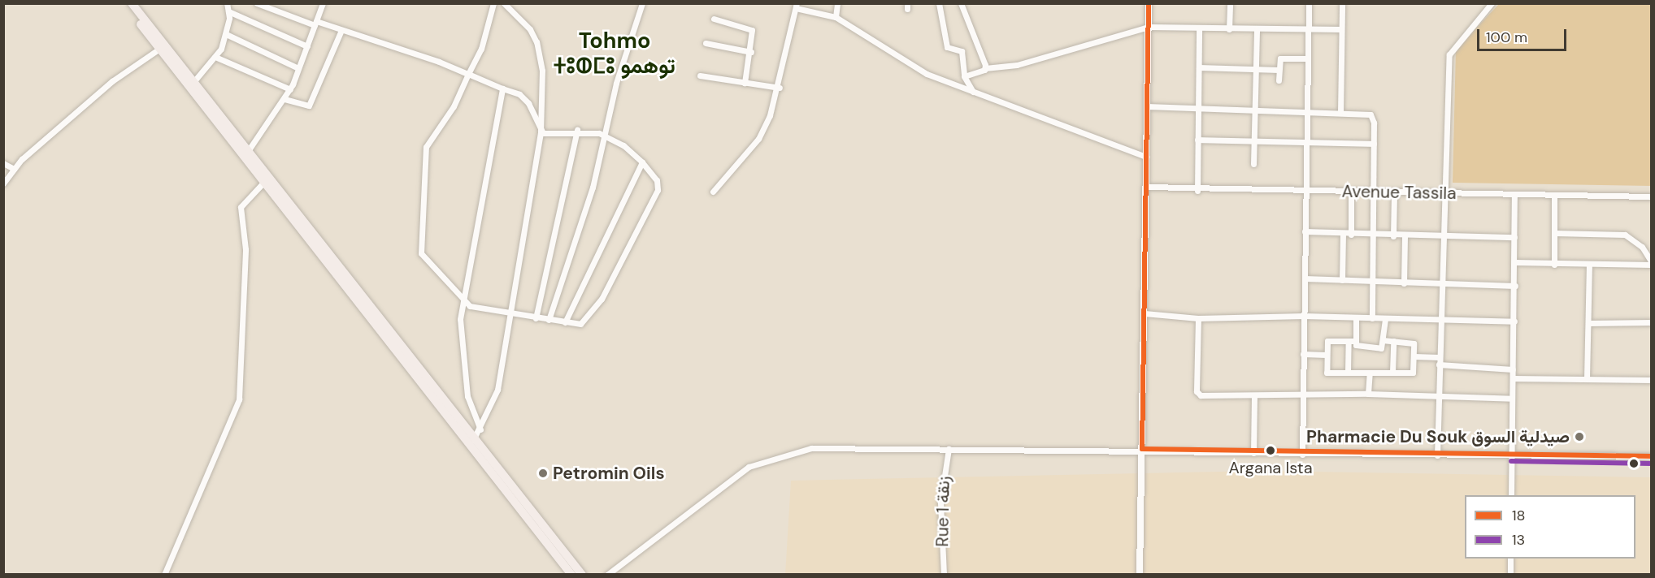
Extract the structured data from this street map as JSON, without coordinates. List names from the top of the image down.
{
  "streets": {
    "street": ["Avenue Tassila", "Rue 1 زنقة"]
  },
  "districts": ["Tohmo ⵜⵓⵀⵎⵓ توهمو"],
  "places": ["Pharmacie Du Souk صيدلية السوق", "Argana Ista", "Petromin Oils"],
  "lines": ["transit line 18", "transit line 13"],
  "legend": ["18", "13"],
  "scale_bar": "100 m"
}
